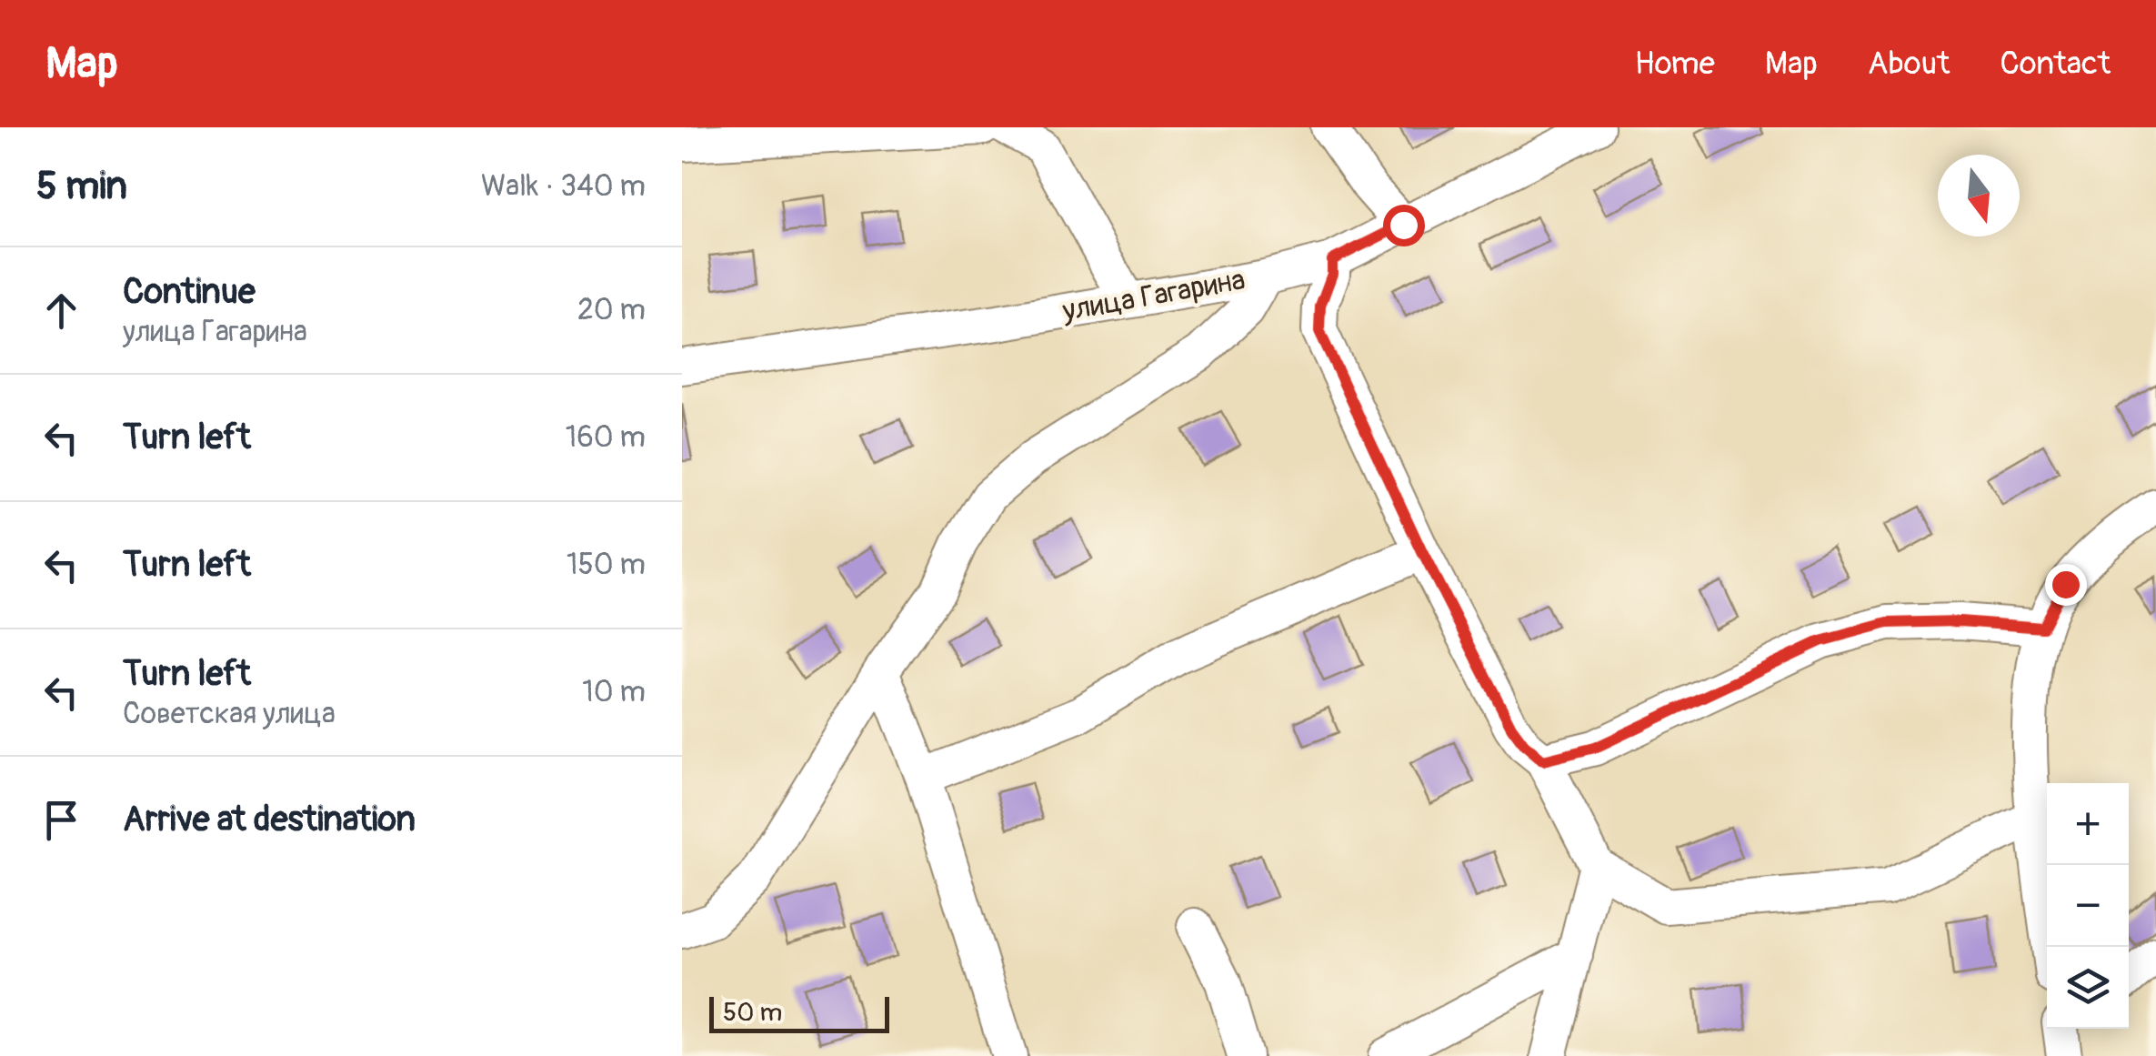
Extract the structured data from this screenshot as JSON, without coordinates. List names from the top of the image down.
{
  "streets": {
    "street": ["улица Гагарина"]
  },
  "scale_bar": "50 m",
  "north": "bottom",
  "page": {
    "header": "Map",
    "nav": [
      "Home",
      "Map",
      "About",
      "Contact"
    ],
    "heading": ["5 min", "Walk · 340 m"],
    "list": [
      ["Continue", "улица Гагарина", "20 m"],
      ["Turn left", "160 m"],
      ["Turn left", "150 m"],
      ["Turn left", "Советская улица", "10 m"],
      "Arrive at destination"
    ],
    "map_buttons": ["+", "−"],
    "scale": "50 m"
  }
}
